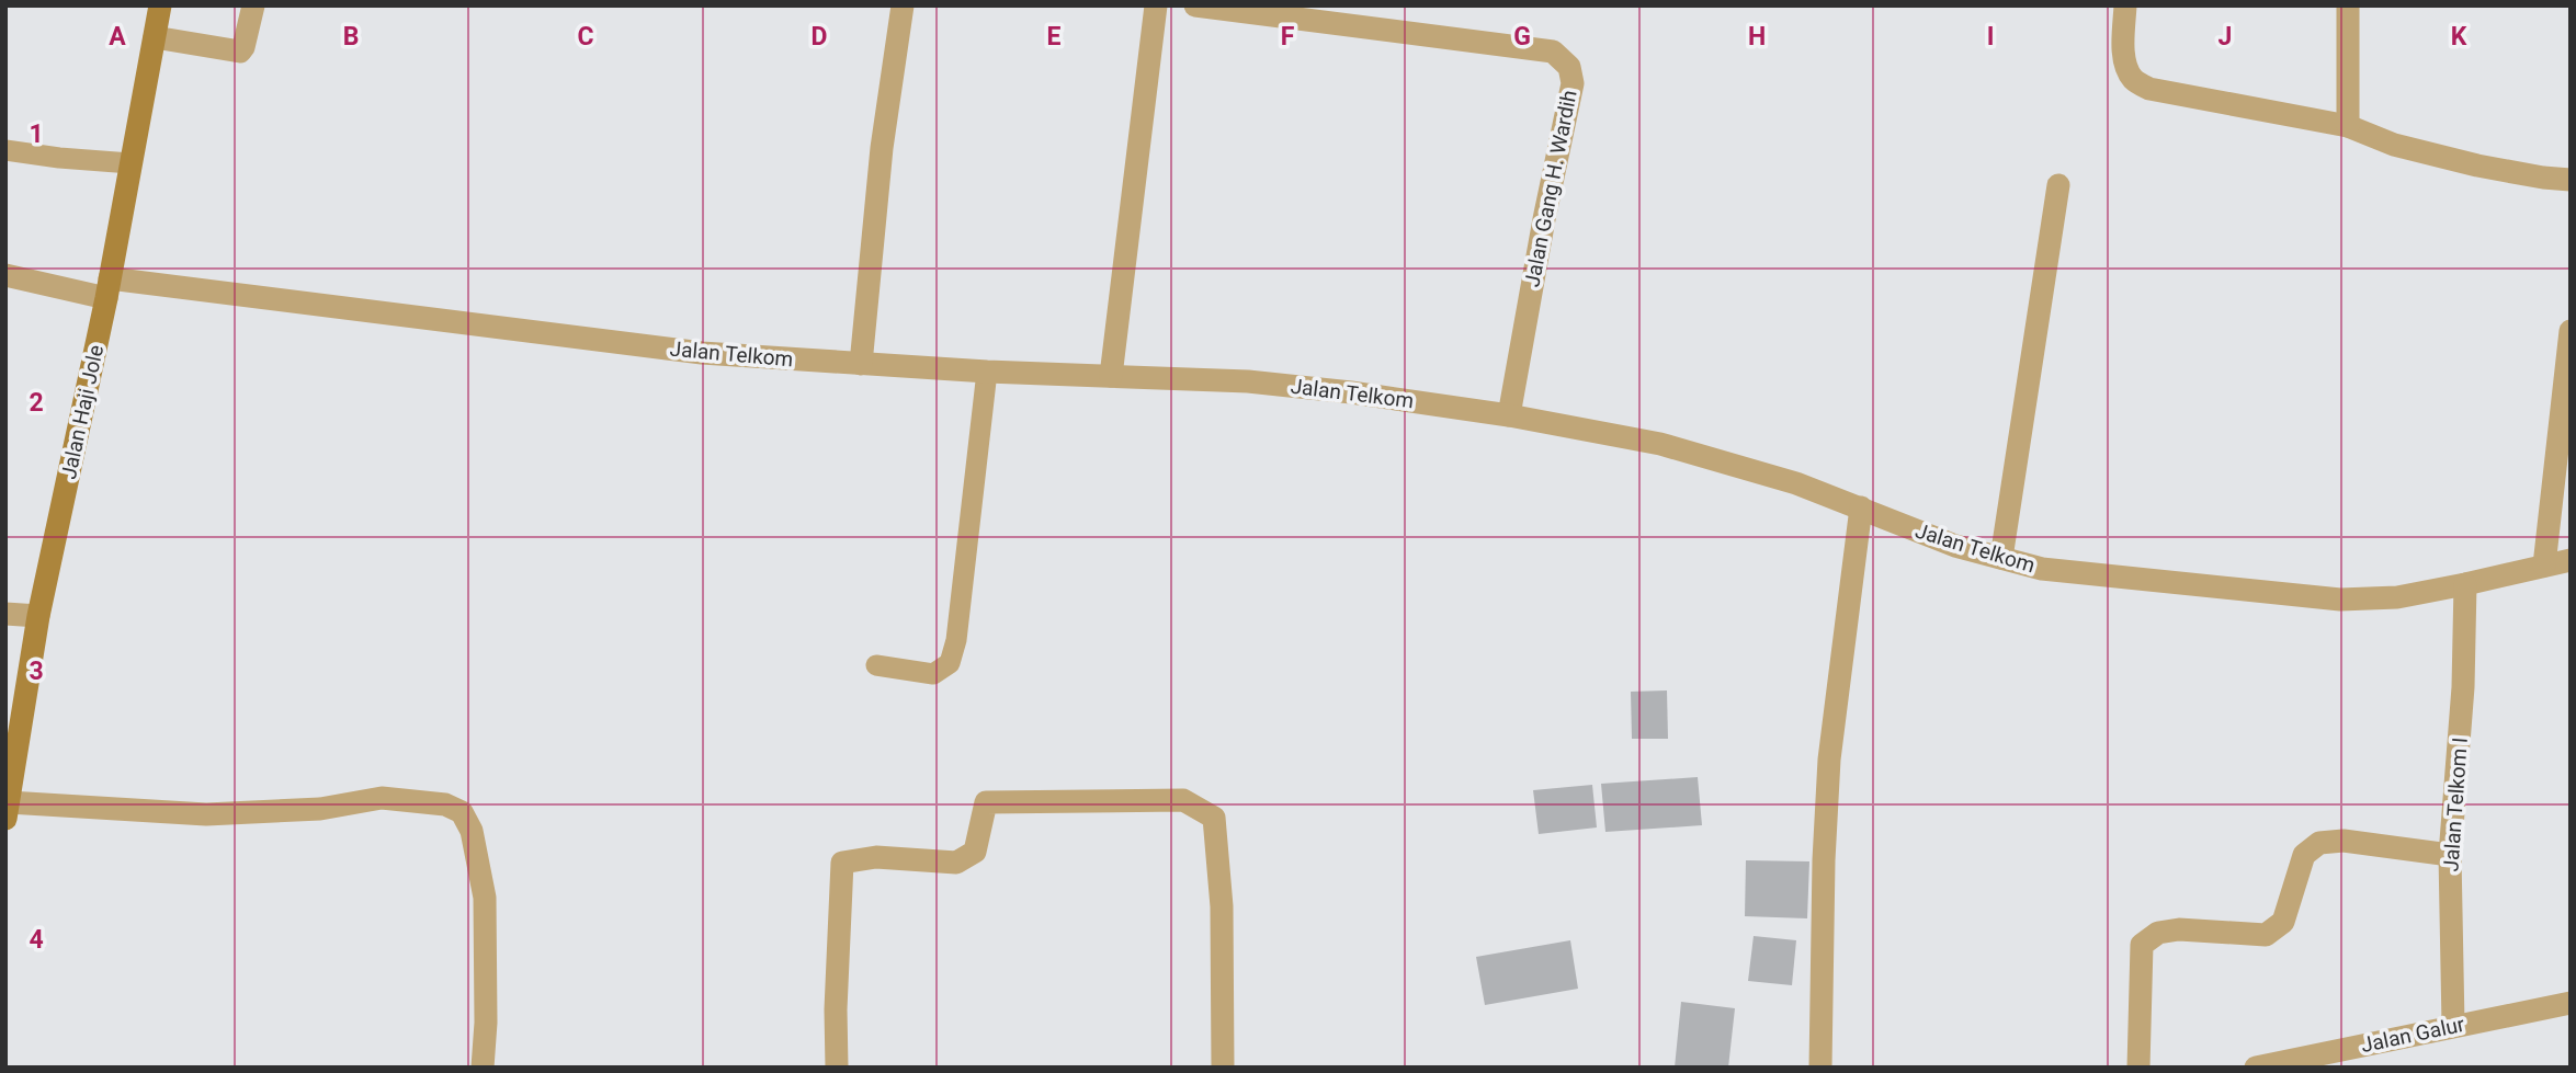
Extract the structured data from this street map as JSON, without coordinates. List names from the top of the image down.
{
  "streets": {
    "main road": ["Jalan Haji Jole"],
    "street": [
      "Jalan Gang H. Wardih",
      "Jalan Telkom",
      "Jalan Telkom I",
      "Jalan Galur"
    ]
  },
  "crossings": [
    ["Jalan Gang H. Wardih", "Jalan Telkom"],
    ["Jalan Telkom", "Jalan Haji Jole"],
    ["Jalan Telkom", "Jalan Telkom I"],
    ["Jalan Telkom I", "Jalan Galur"]
  ],
  "grid": {
    "columns": [
      "A",
      "B",
      "C",
      "D",
      "E",
      "F",
      "G",
      "H",
      "I",
      "J",
      "K"
    ],
    "rows": [
      "1",
      "2",
      "3",
      "4"
    ]
  }
}
